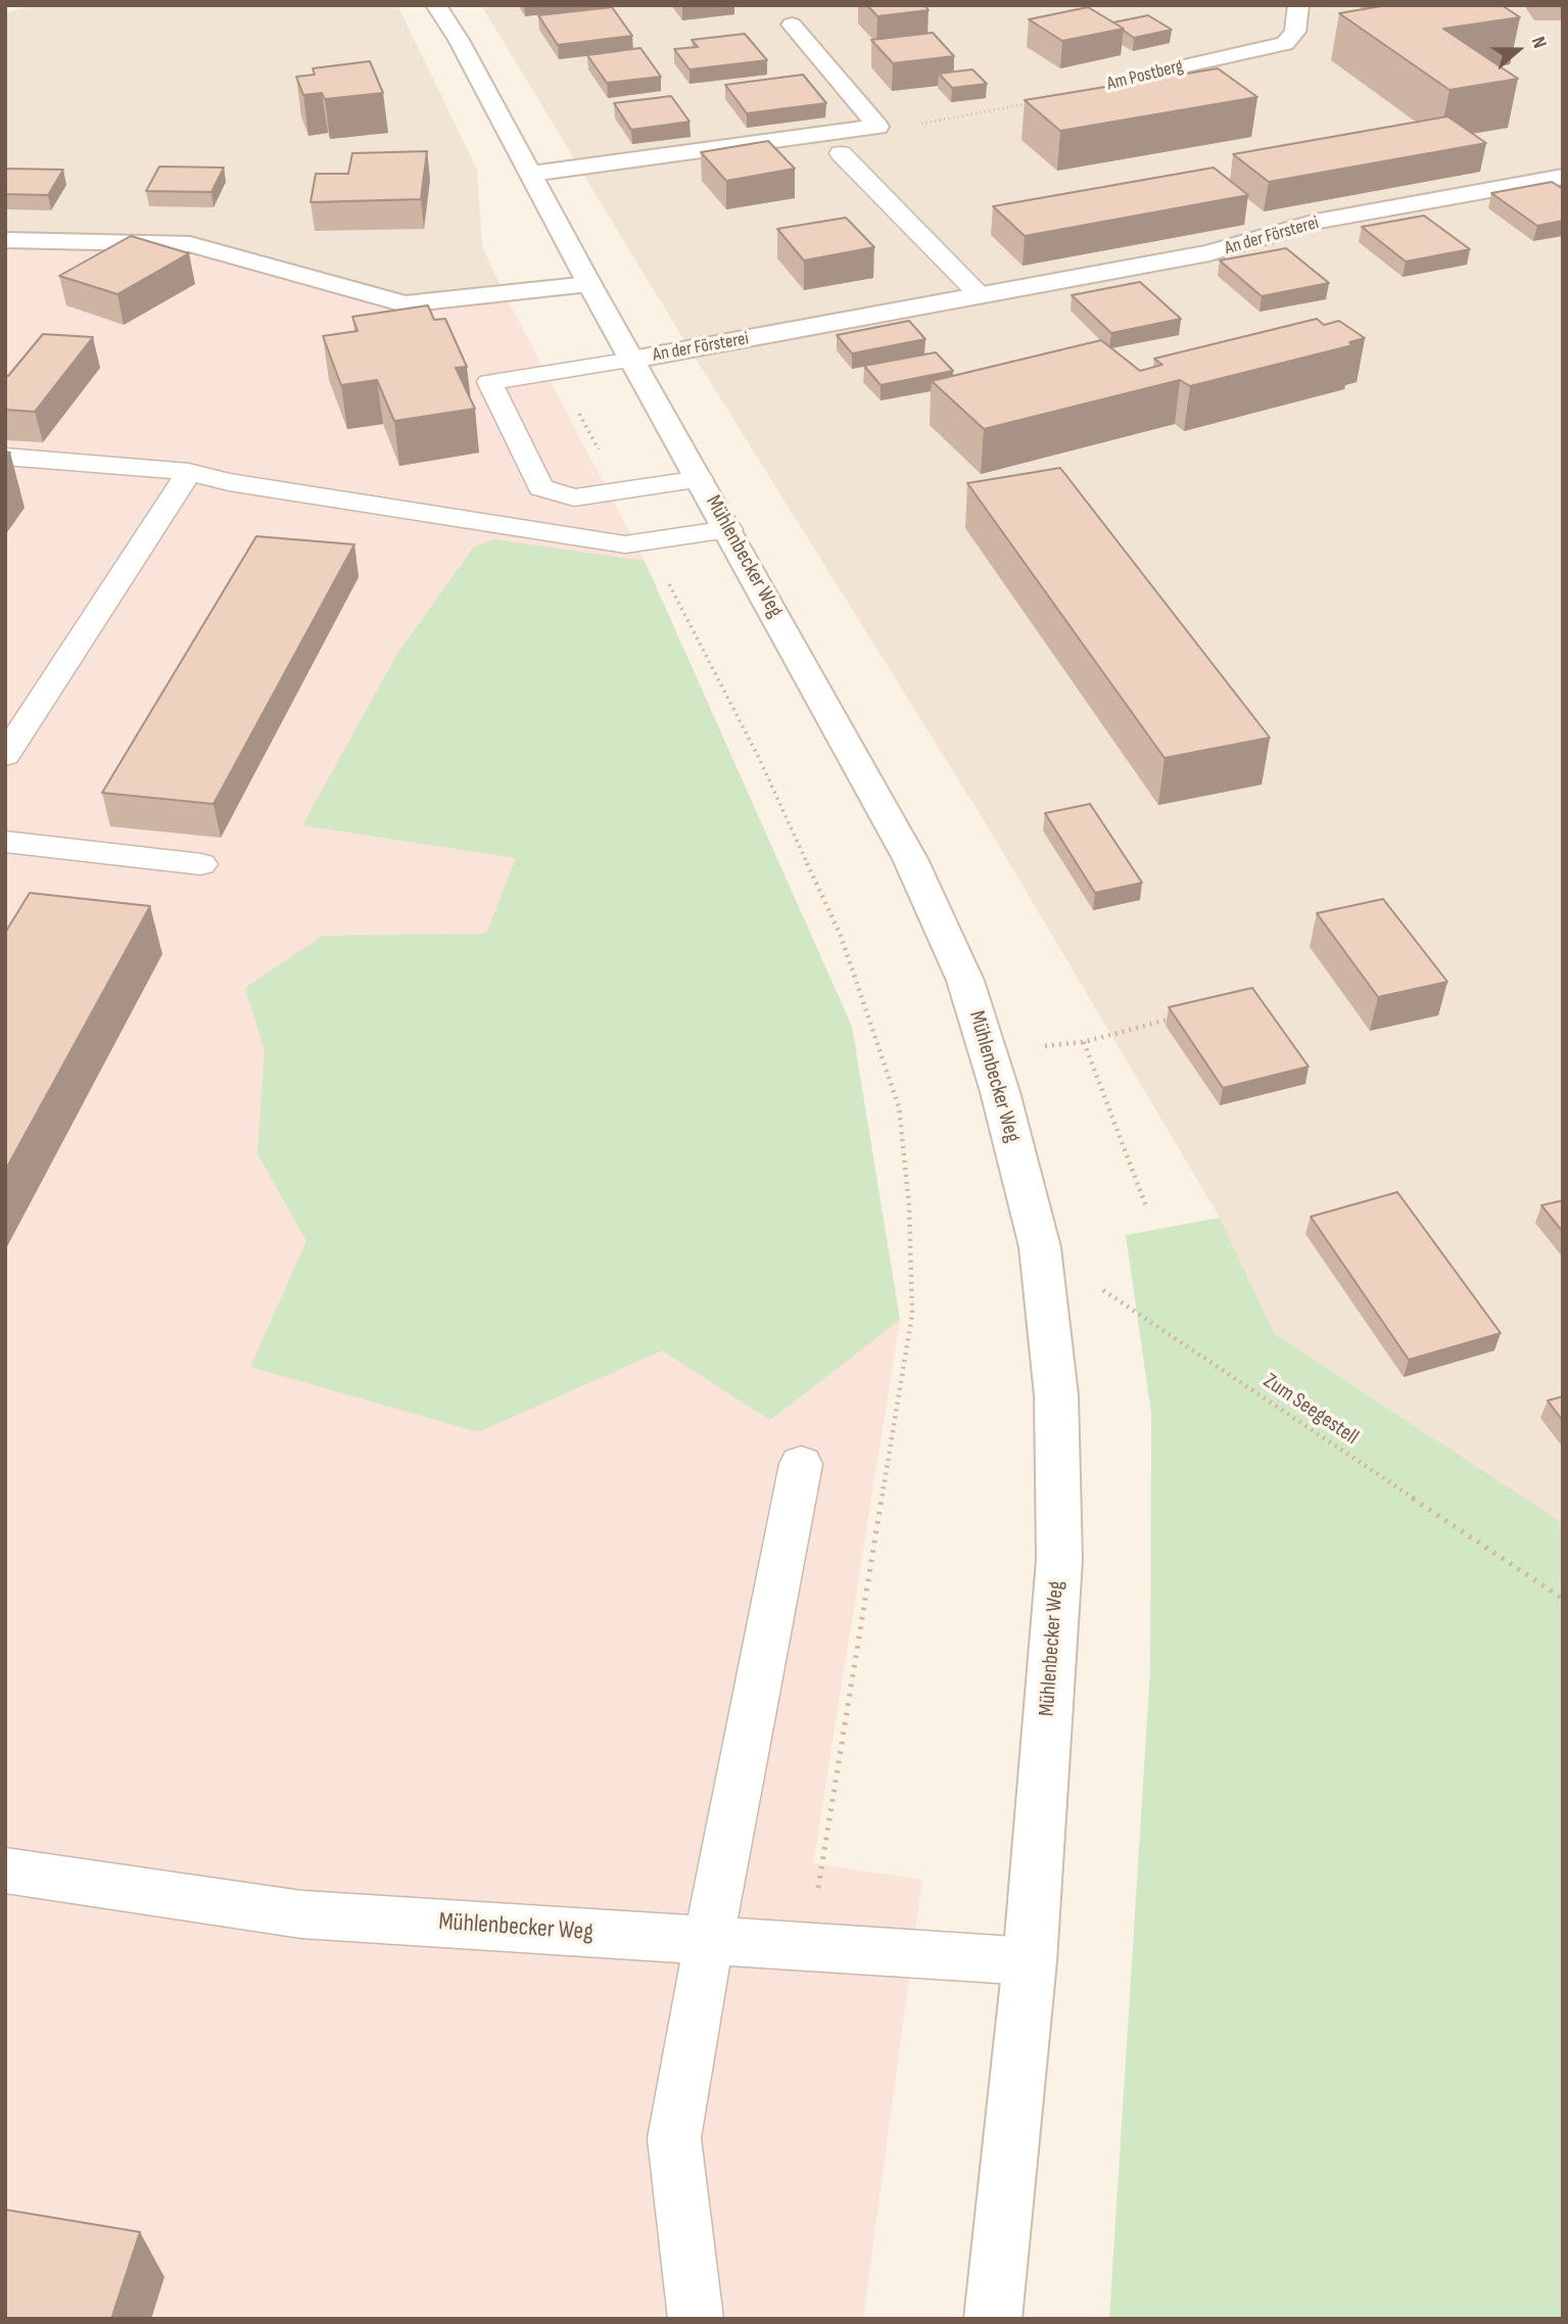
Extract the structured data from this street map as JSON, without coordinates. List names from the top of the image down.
{
  "streets": {
    "main road": ["Am Postberg", "An der Försterei", "Mühlenbecker Weg"],
    "path": ["Zum Seegestell"]
  },
  "crossings": [
    ["An der Försterei", "Mühlenbecker Weg"],
    ["Mühlenbecker Weg", "Zum Seegestell"]
  ],
  "north": "right"
}
